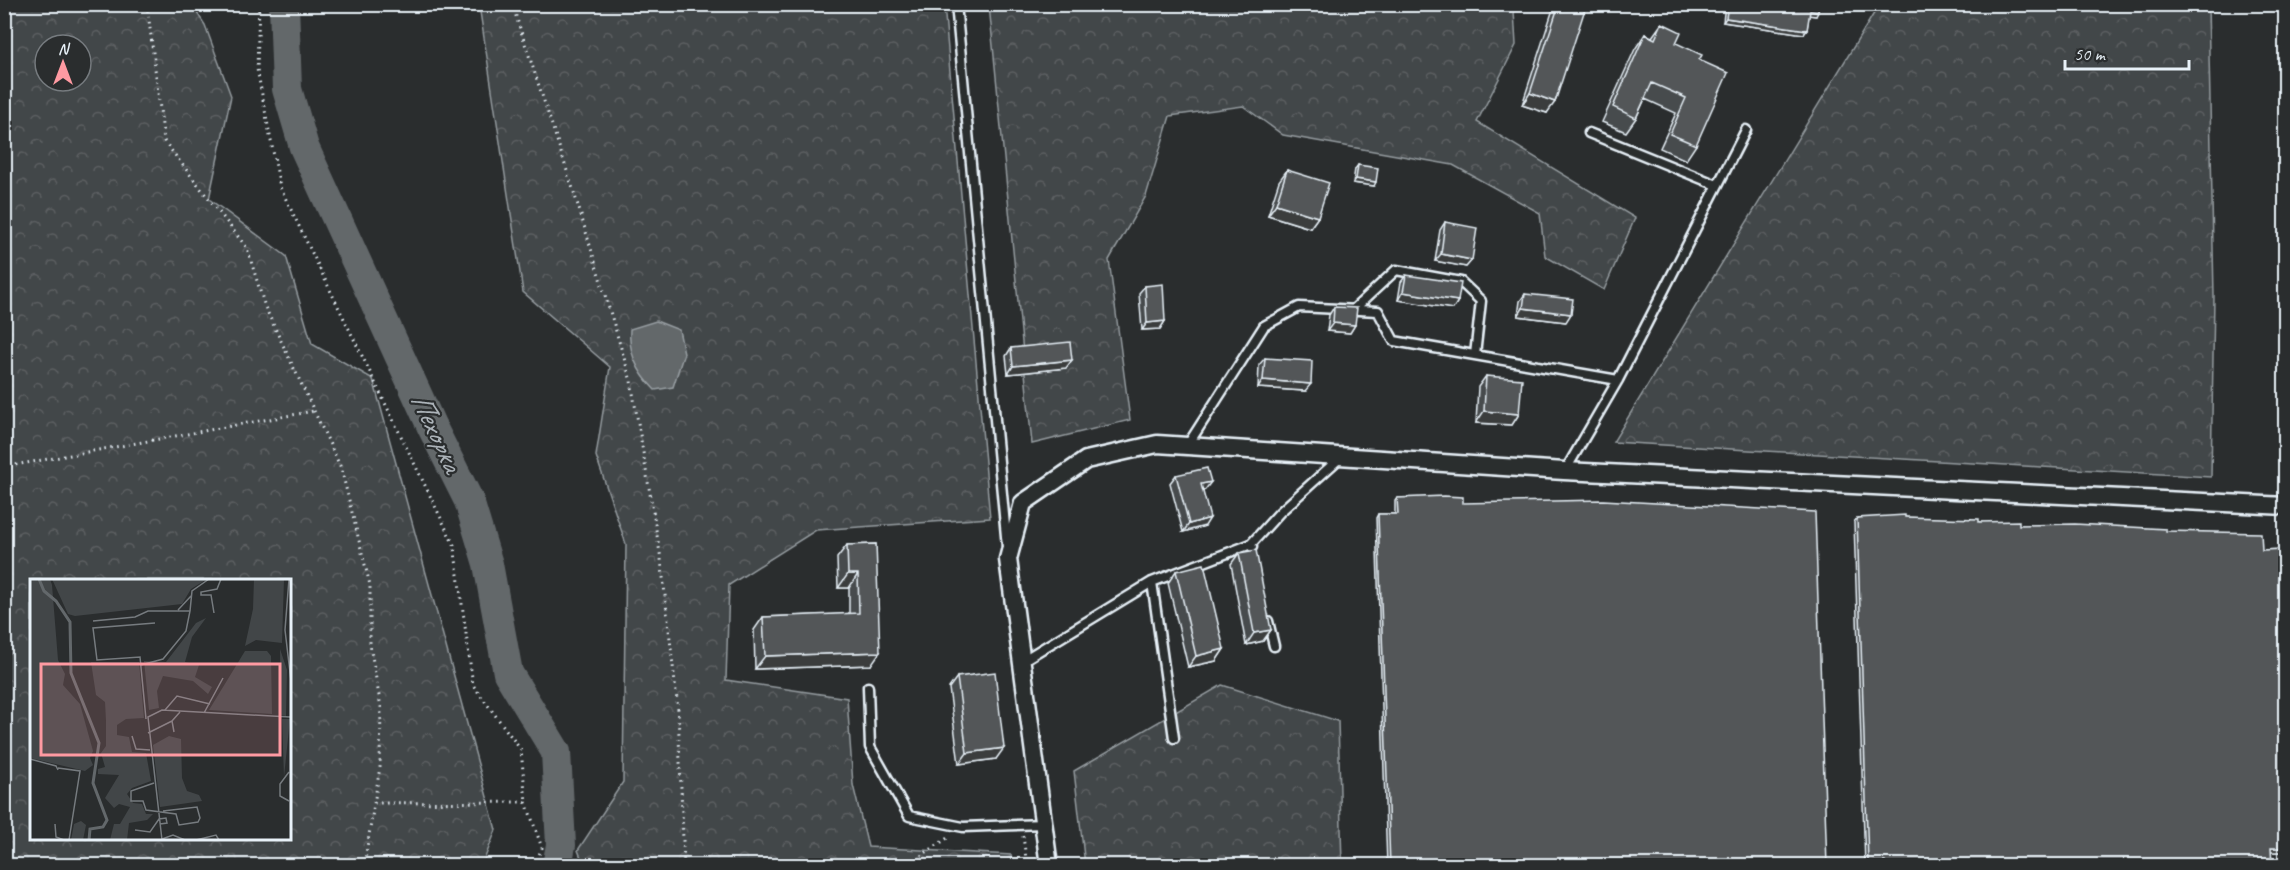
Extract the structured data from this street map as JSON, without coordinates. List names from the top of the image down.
{
  "water": ["Пехорка"],
  "scale_bar": "50 m",
  "north": "top"
}
